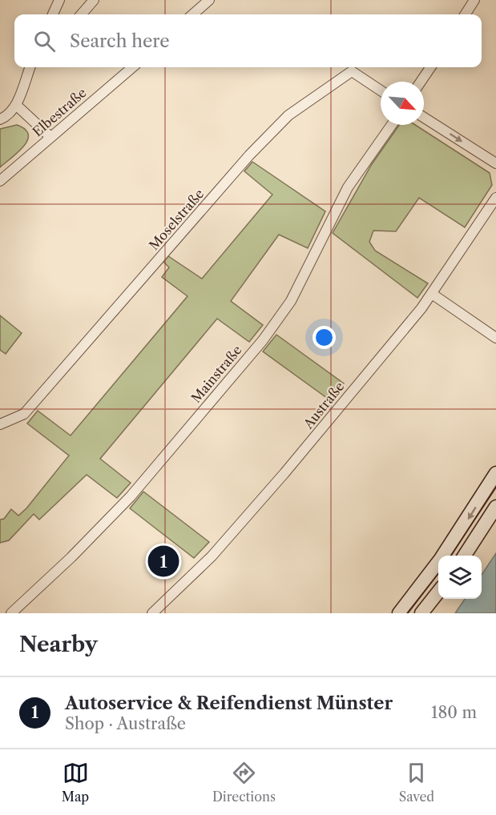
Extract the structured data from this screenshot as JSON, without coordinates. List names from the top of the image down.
{
  "streets": {
    "street": [
      "Elbestraße",
      "Moselstraße",
      "Mainstraße",
      "Austraße"
    ]
  },
  "north": "bottom right",
  "page": {
    "search": "Search here",
    "pins": "1",
    "heading": "Nearby",
    "list": [
      {
        "mark": "1",
        "name": "Autoservice & Reifendienst Münster",
        "note": "Shop · Austraße",
        "value": "180 m"
      }
    ],
    "nav": ["Map", "Directions", "Saved"]
  }
}
